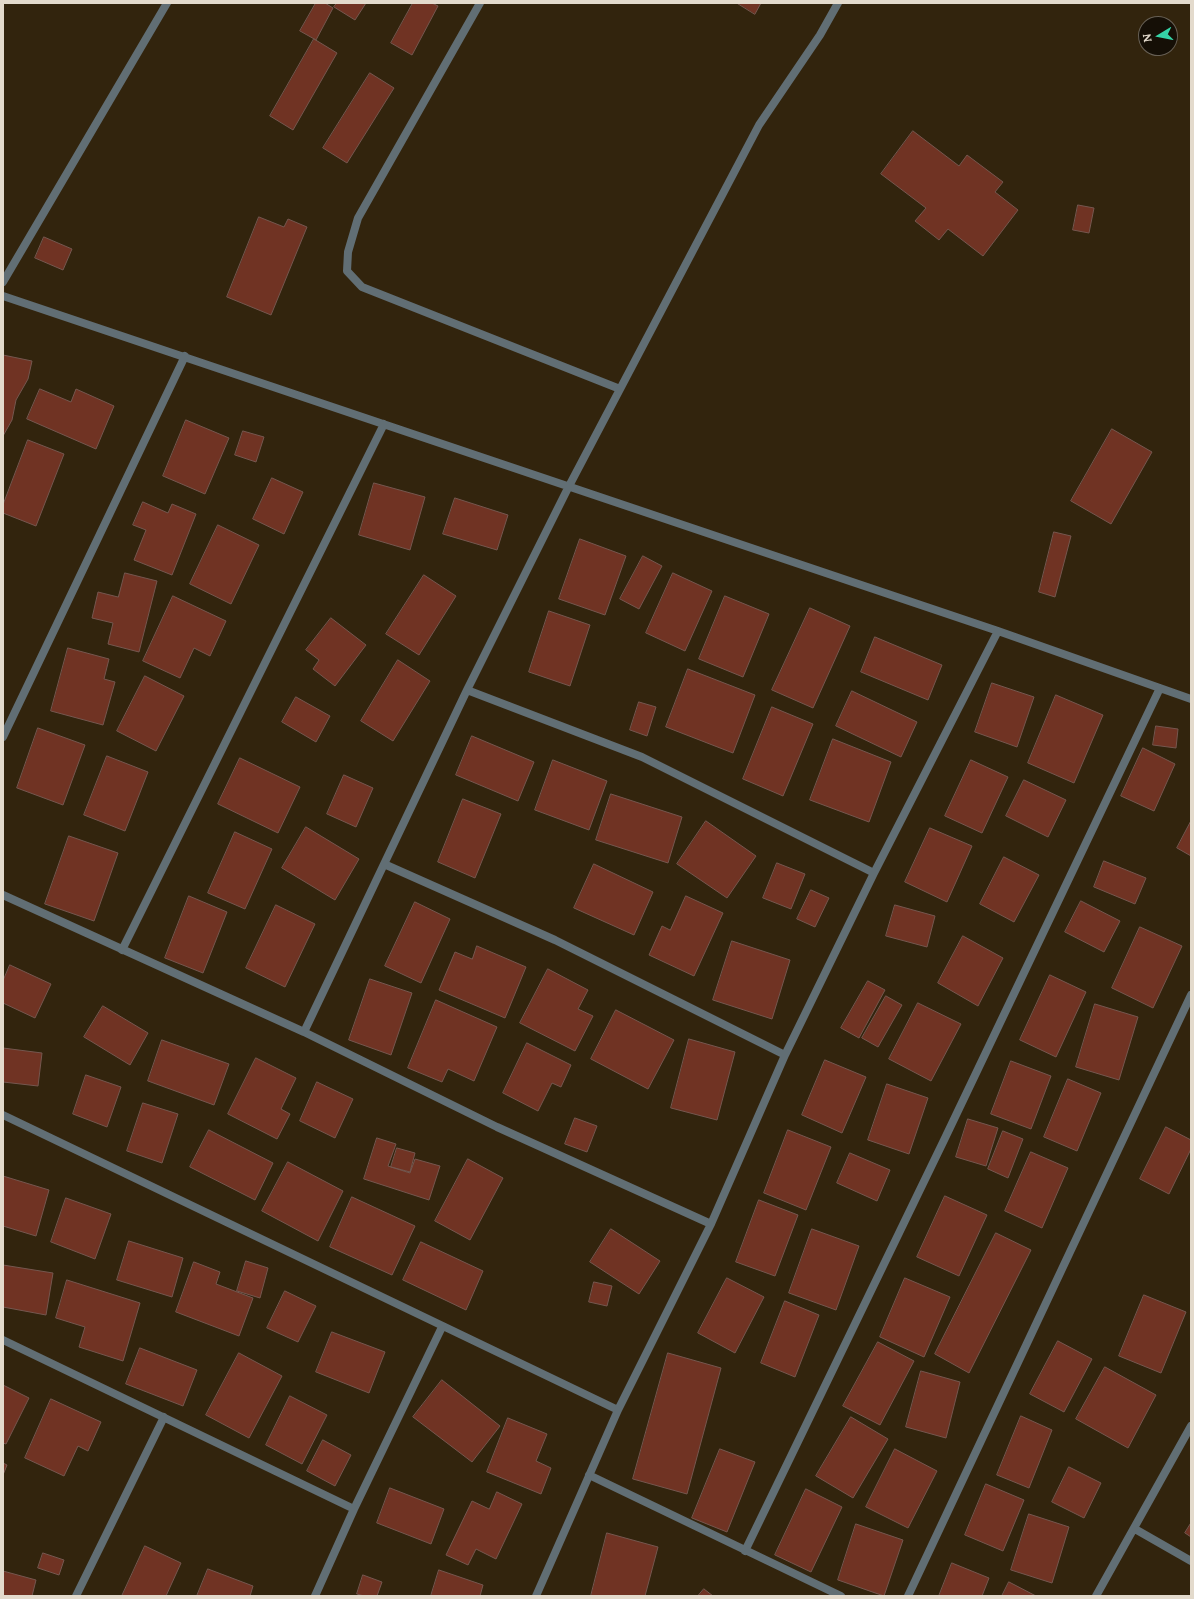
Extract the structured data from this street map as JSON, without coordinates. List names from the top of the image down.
{
  "north": "left"
}
